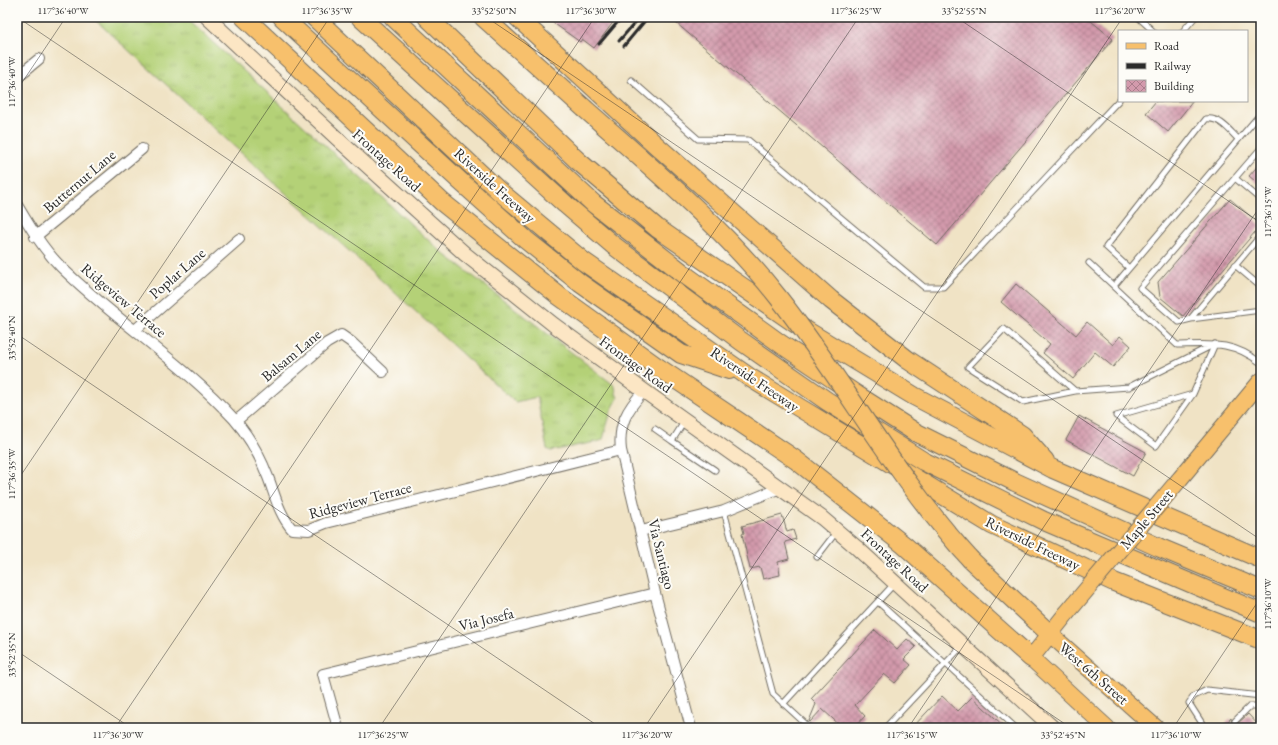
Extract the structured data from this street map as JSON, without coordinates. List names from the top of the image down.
{
  "streets": {
    "highway": ["Riverside Freeway"],
    "main road": ["Frontage Road", "Maple Street", "West 6th Street"],
    "street": [
      "Butternut Lane",
      "Poplar Lane",
      "Ridgeview Terrace",
      "Balsam Lane",
      "Via Santiago",
      "Via Josefa"
    ]
  },
  "crossings": [
    ["Frontage Road", "Via Santiago"],
    ["Butternut Lane", "Ridgeview Terrace"],
    ["Poplar Lane", "Ridgeview Terrace"],
    ["Ridgeview Terrace", "Balsam Lane"],
    ["Ridgeview Terrace", "Via Santiago"],
    ["Maple Street", "West 6th Street"],
    ["Via Santiago", "Via Josefa"]
  ],
  "legend": ["Road", "Railway", "Building"],
  "coordinates": [
    "117°36'40\"W",
    "117°36'35\"W",
    "33°52'50\"N",
    "117°36'30\"W",
    "117°36'25\"W",
    "33°52'55\"N",
    "117°36'20\"W",
    "117°36'15\"W",
    "33°52'40\"N",
    "117°36'10\"W",
    "33°52'35\"N",
    "33°52'45\"N"
  ]
}
